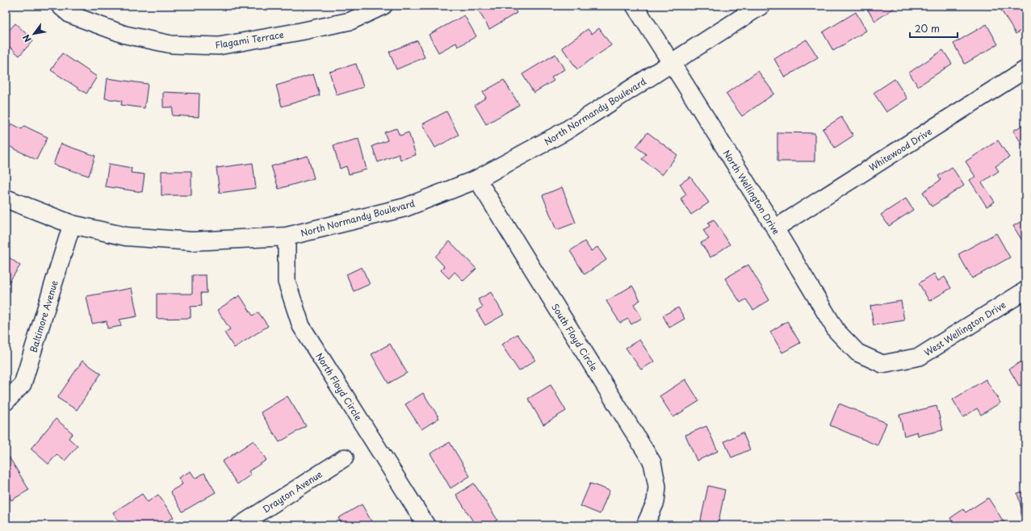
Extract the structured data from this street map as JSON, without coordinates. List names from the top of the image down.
{
  "streets": {
    "street": [
      "Flagami Terrace",
      "North Normandy Boulevard",
      "Whitewood Drive",
      "North Wellington Drive",
      "Baltimore Avenue",
      "West Wellington Drive",
      "South Floyd Circle",
      "North Floyd Circle",
      "Drayton Avenue"
    ]
  },
  "crossings": [
    ["North Normandy Boulevard", "North Wellington Drive"],
    ["North Normandy Boulevard", "Baltimore Avenue"],
    ["North Normandy Boulevard", "South Floyd Circle"],
    ["North Normandy Boulevard", "North Floyd Circle"],
    ["Whitewood Drive", "North Wellington Drive"],
    ["North Wellington Drive", "West Wellington Drive"]
  ],
  "scale_bar": "20 m",
  "north": "bottom left"
}
